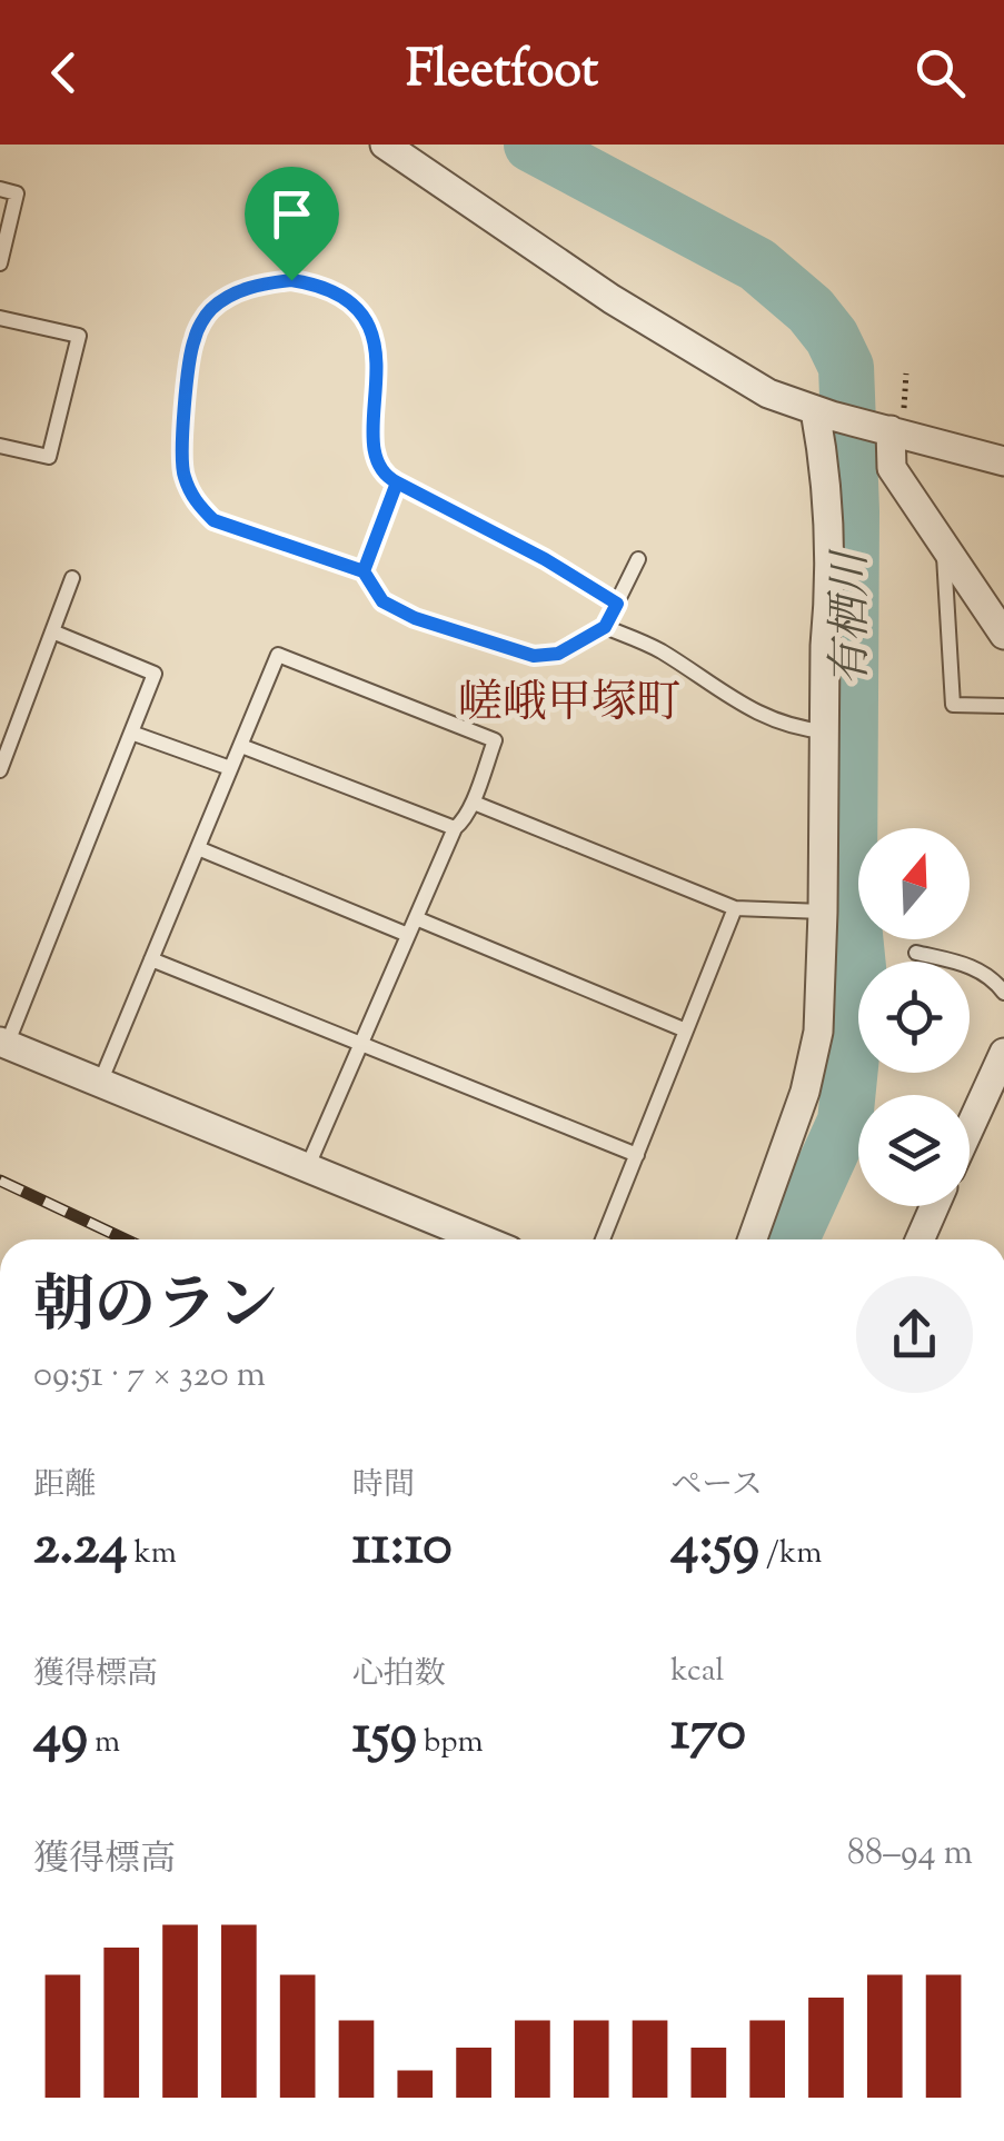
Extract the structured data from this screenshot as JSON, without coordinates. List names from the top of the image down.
{
  "districts": ["嵯峨甲塚町"],
  "water": ["有栖川"],
  "north": "top",
  "page": {
    "header": "Fleetfoot",
    "heading": ["朝のラン", "09:51 · 7 × 320 m"],
    "stats": [
      ["距離", "2.24 km"],
      ["時間", "11:10"],
      ["ペース", "4:59 /km"],
      ["獲得標高", "49 m"],
      ["心拍数", "159 bpm"],
      ["kcal", "170"]
    ],
    "chart": ["獲得標高", "88–94 m"]
  }
}
